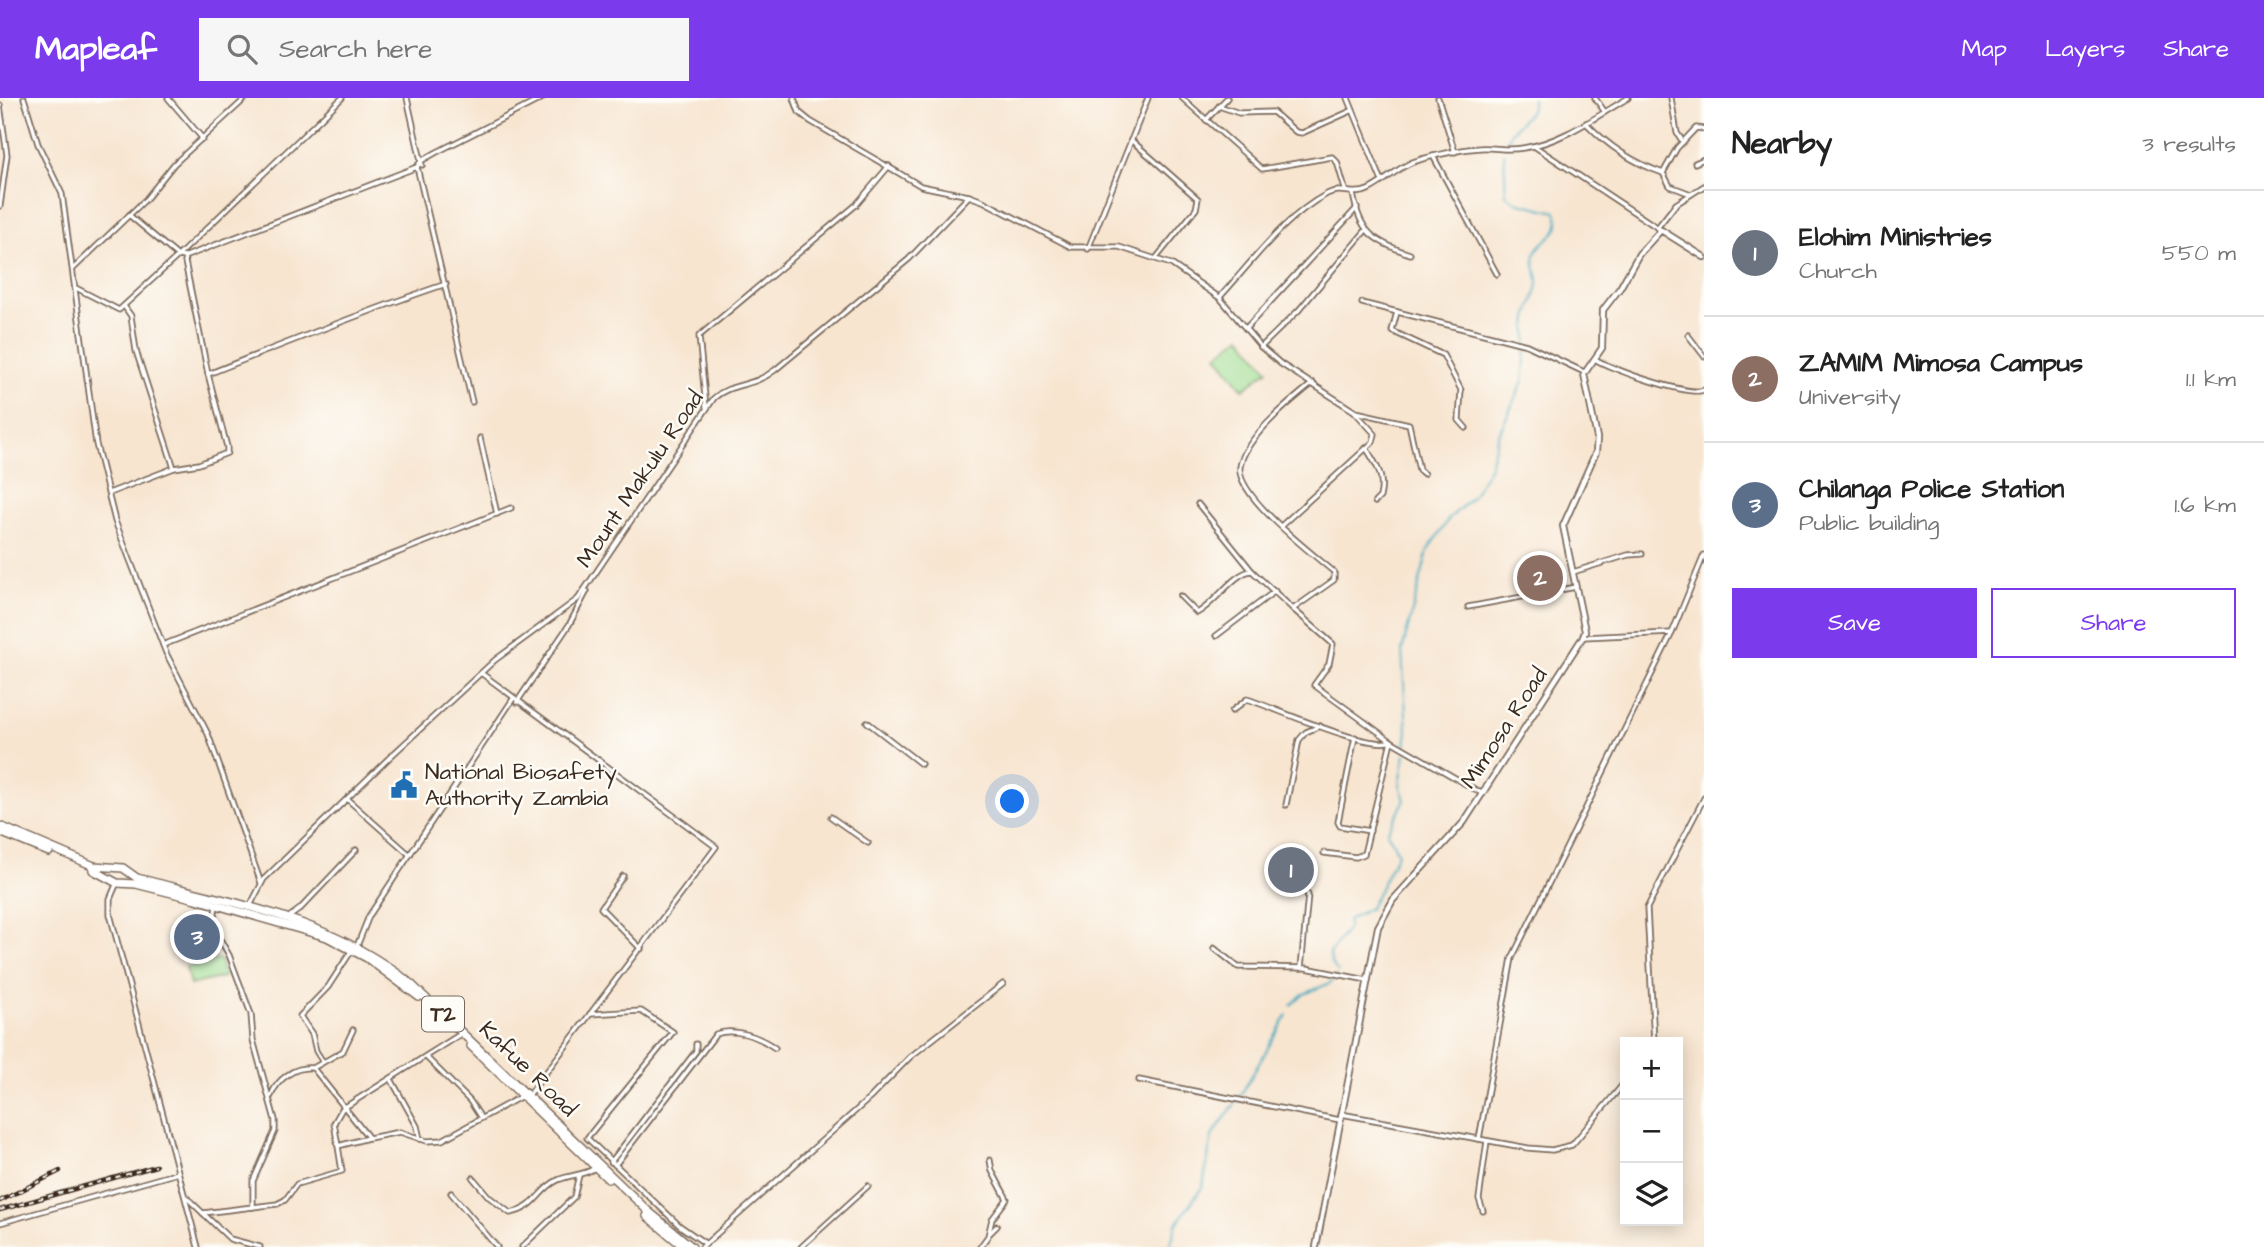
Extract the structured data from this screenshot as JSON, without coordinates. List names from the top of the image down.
{
  "streets": {
    "highway": ["T2", "Kafue Road"],
    "street": ["Mount Makulu Road", "Mimosa Road"]
  },
  "crossings": [
    ["Mount Makulu Road", "Kafue Road"]
  ],
  "places": {
    "public building": ["National Biosafety Authority Zambia"]
  },
  "page": {
    "header": "Mapleaf",
    "search": "Search here",
    "nav": ["Map", "Layers", "Share"],
    "heading": ["Nearby", "3 results"],
    "list": [
      {
        "mark": "1",
        "name": "Elohim Ministries",
        "note": "Church",
        "value": "550 m"
      },
      {
        "mark": "2",
        "name": "ZAMIM Mimosa Campus",
        "note": "University",
        "value": "1.1 km"
      },
      {
        "mark": "3",
        "name": "Chilanga Police Station",
        "note": "Public building",
        "value": "1.6 km"
      }
    ],
    "pins": ["2", "1", "3"],
    "buttons": ["Save", "Share"],
    "map_buttons": ["+", "−"]
  }
}
